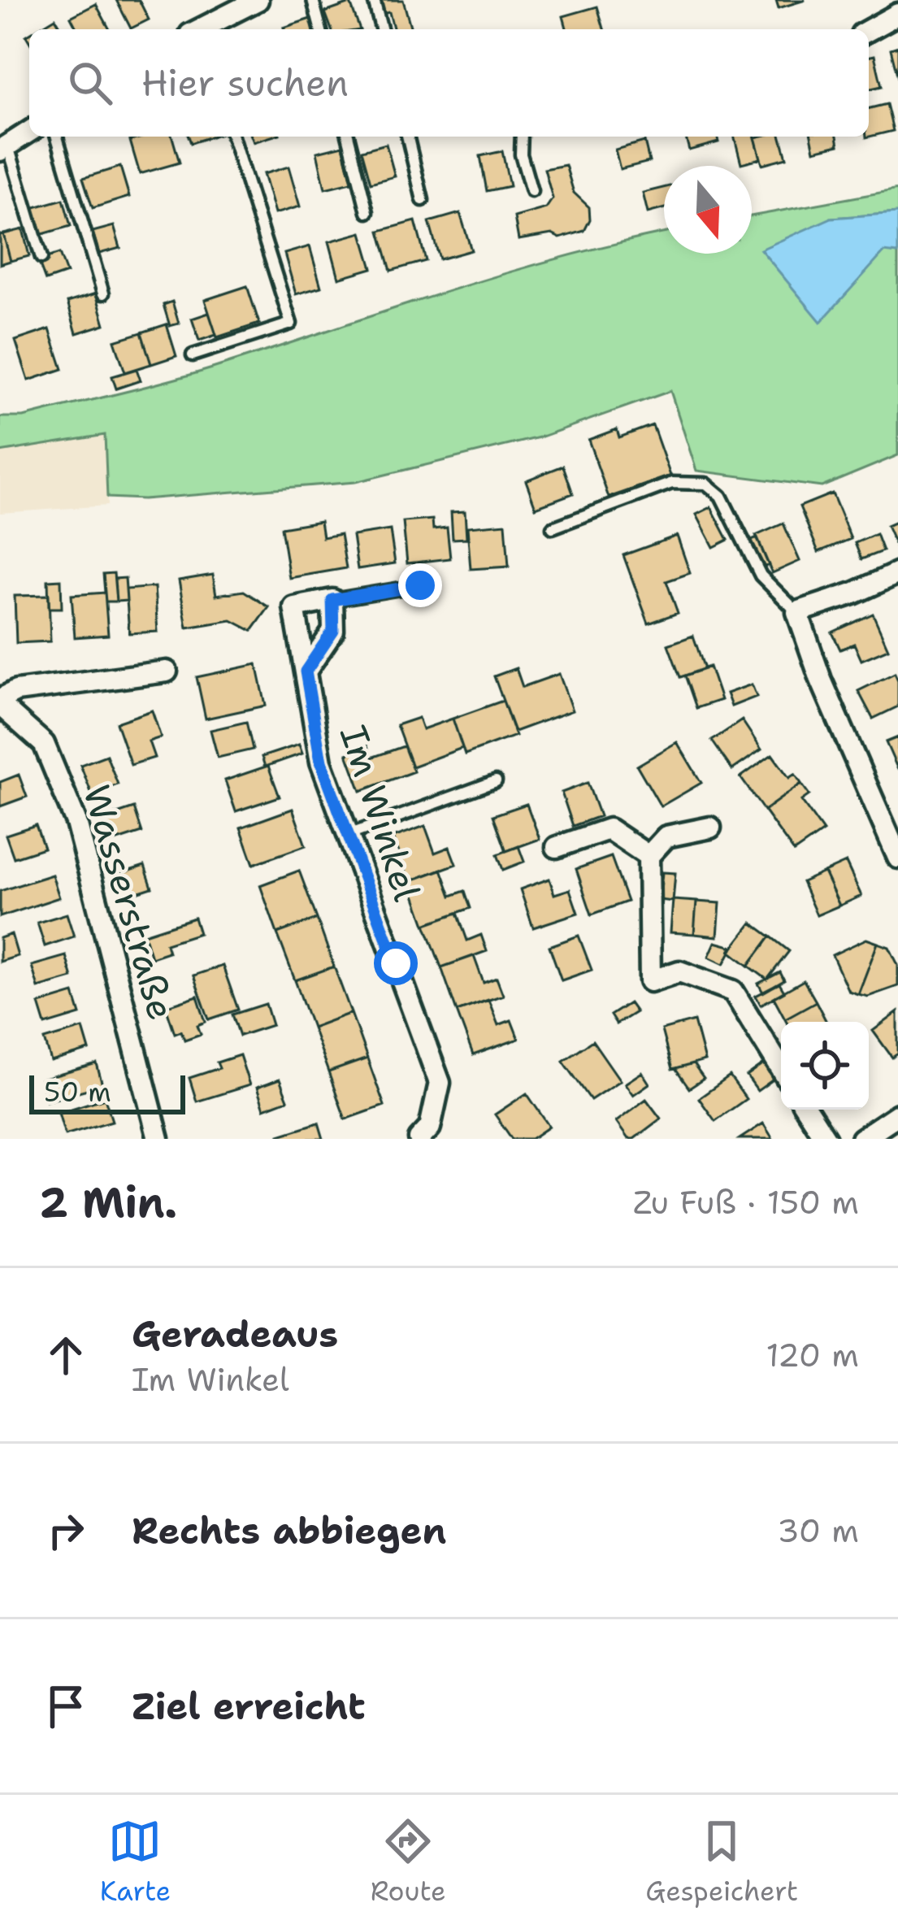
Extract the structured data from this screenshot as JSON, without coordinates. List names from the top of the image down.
{
  "streets": {
    "street": ["Im Winkel", "Wasserstraße"]
  },
  "scale_bar": "50 m",
  "north": "bottom",
  "page": {
    "search": "Hier suchen",
    "scale": "50 m",
    "heading": ["2 Min.", "Zu Fuß · 150 m"],
    "list": [
      ["Geradeaus", "Im Winkel", "120 m"],
      ["Rechts abbiegen", "30 m"],
      "Ziel erreicht"
    ],
    "nav": ["Karte", "Route", "Gespeichert"]
  }
}
